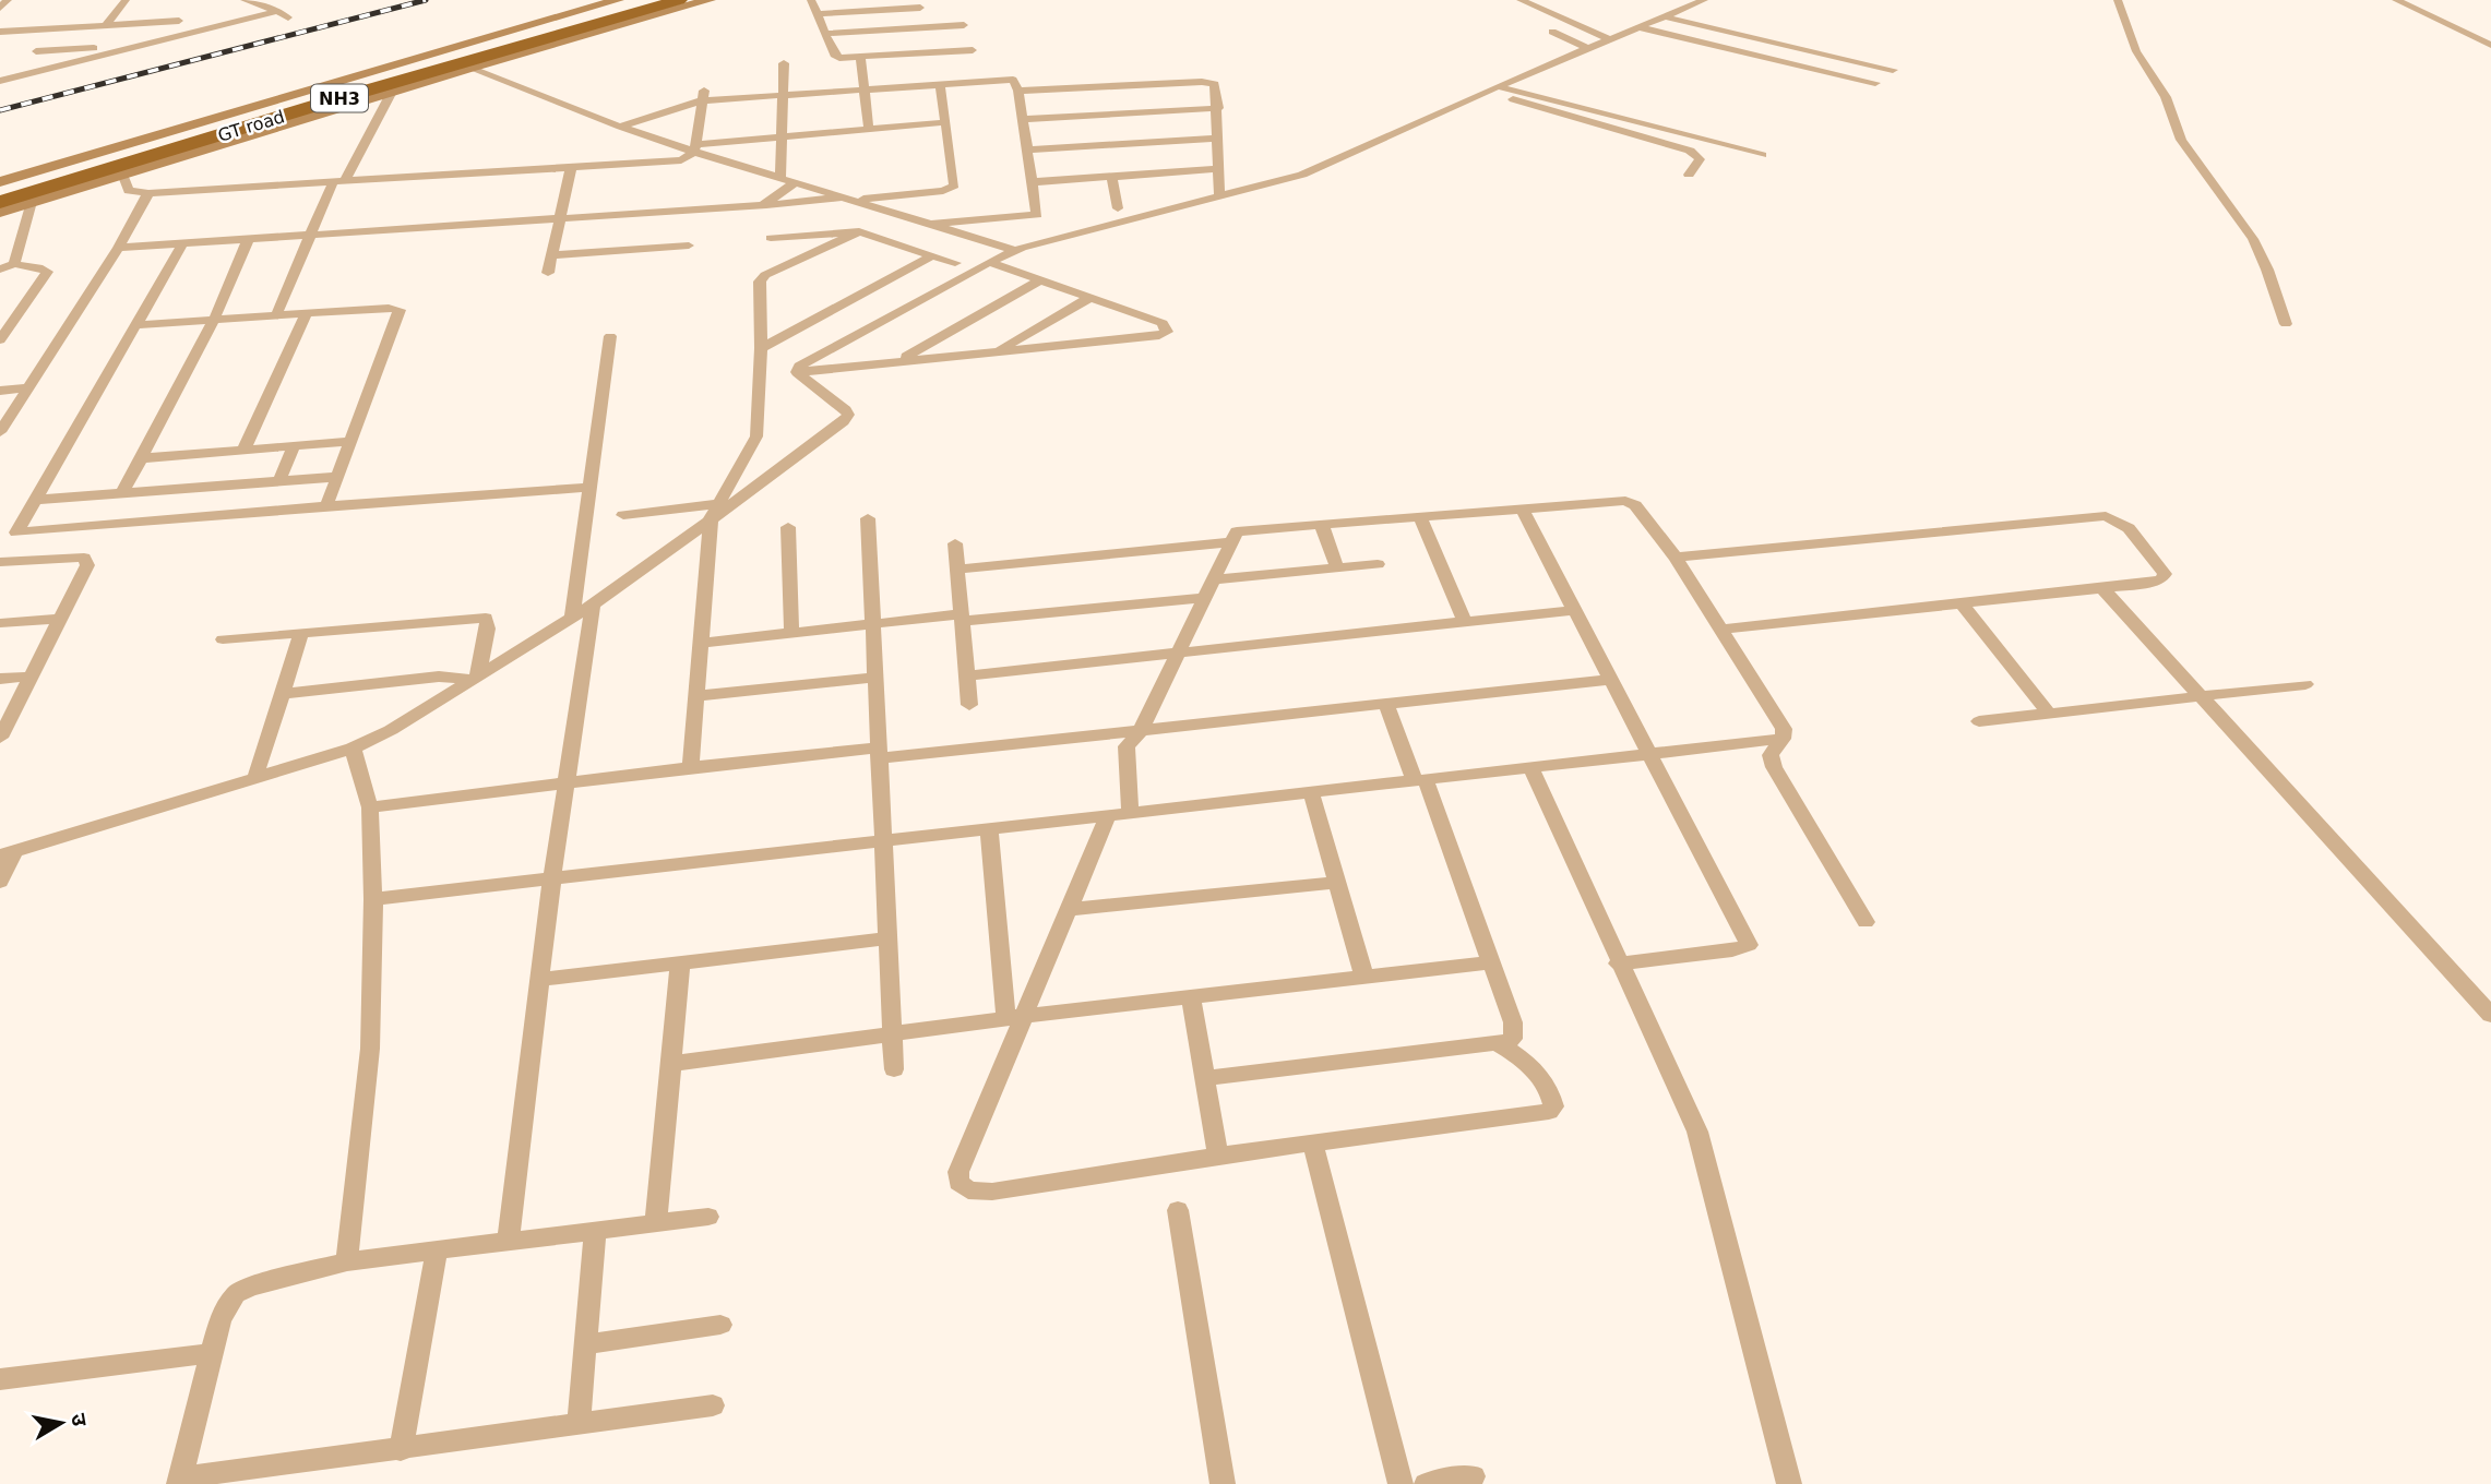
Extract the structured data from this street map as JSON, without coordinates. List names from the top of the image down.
{
  "streets": {
    "highway": ["NH3", "GT road"]
  },
  "north": "right"
}
